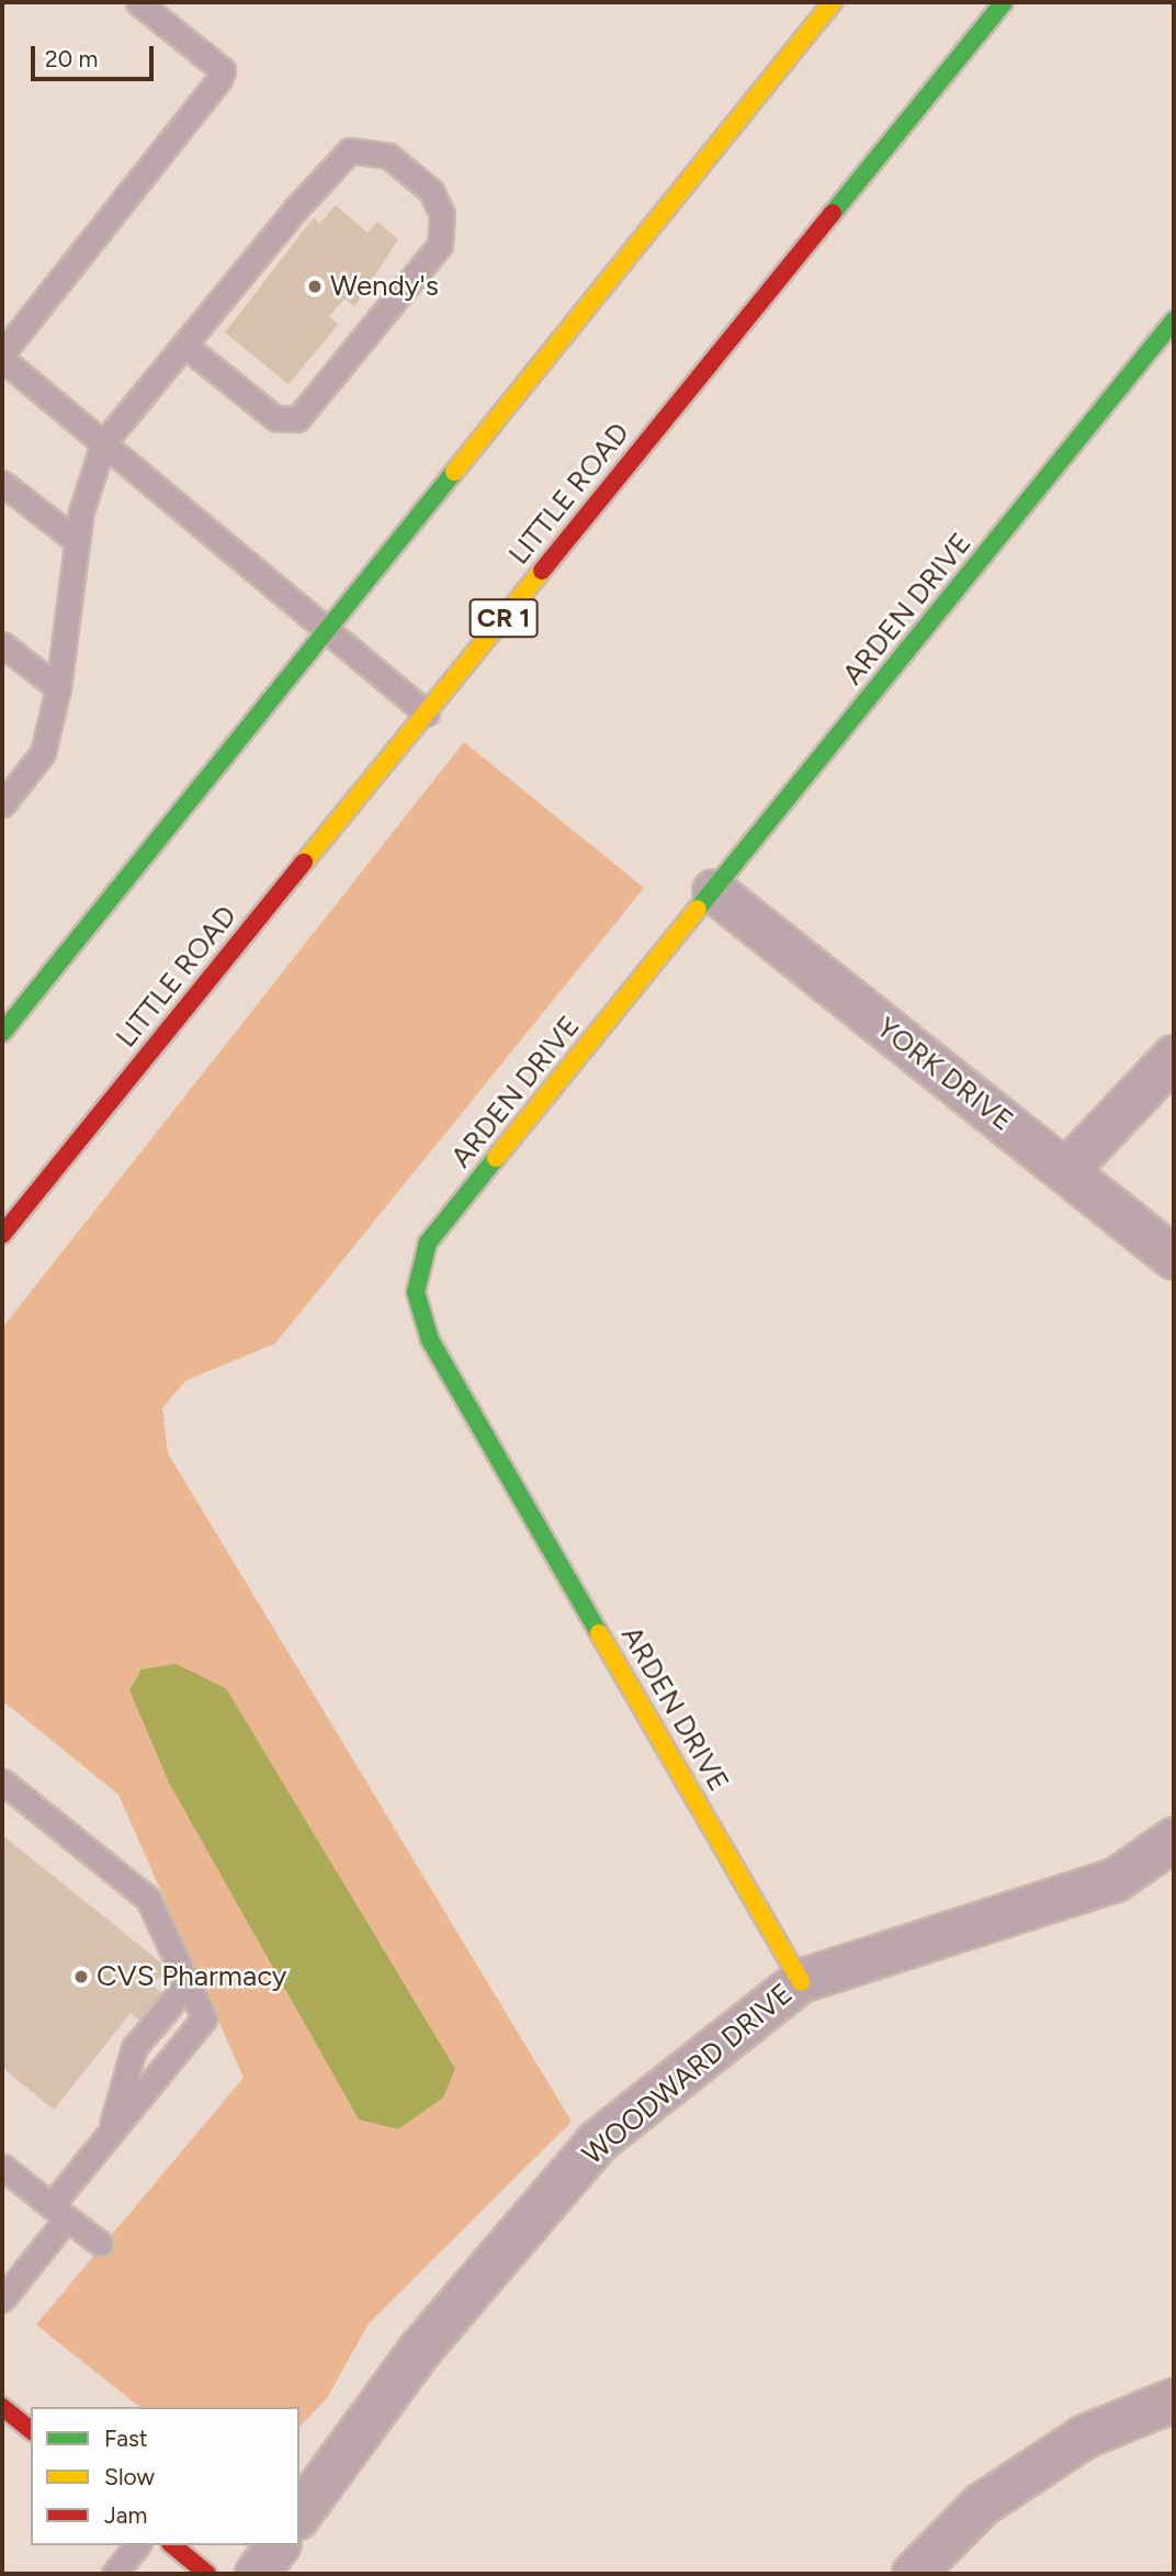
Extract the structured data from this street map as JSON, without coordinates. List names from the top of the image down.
{
  "streets": {
    "main road": ["LITTLE ROAD", "ARDEN DRIVE", "CR 1"],
    "street": ["YORK DRIVE", "WOODWARD DRIVE"]
  },
  "crossings": [
    ["ARDEN DRIVE", "YORK DRIVE"],
    ["ARDEN DRIVE", "WOODWARD DRIVE"]
  ],
  "places": ["Wendy's", "CVS Pharmacy"],
  "legend": ["Fast", "Slow", "Jam"],
  "scale_bar": "20 m"
}
